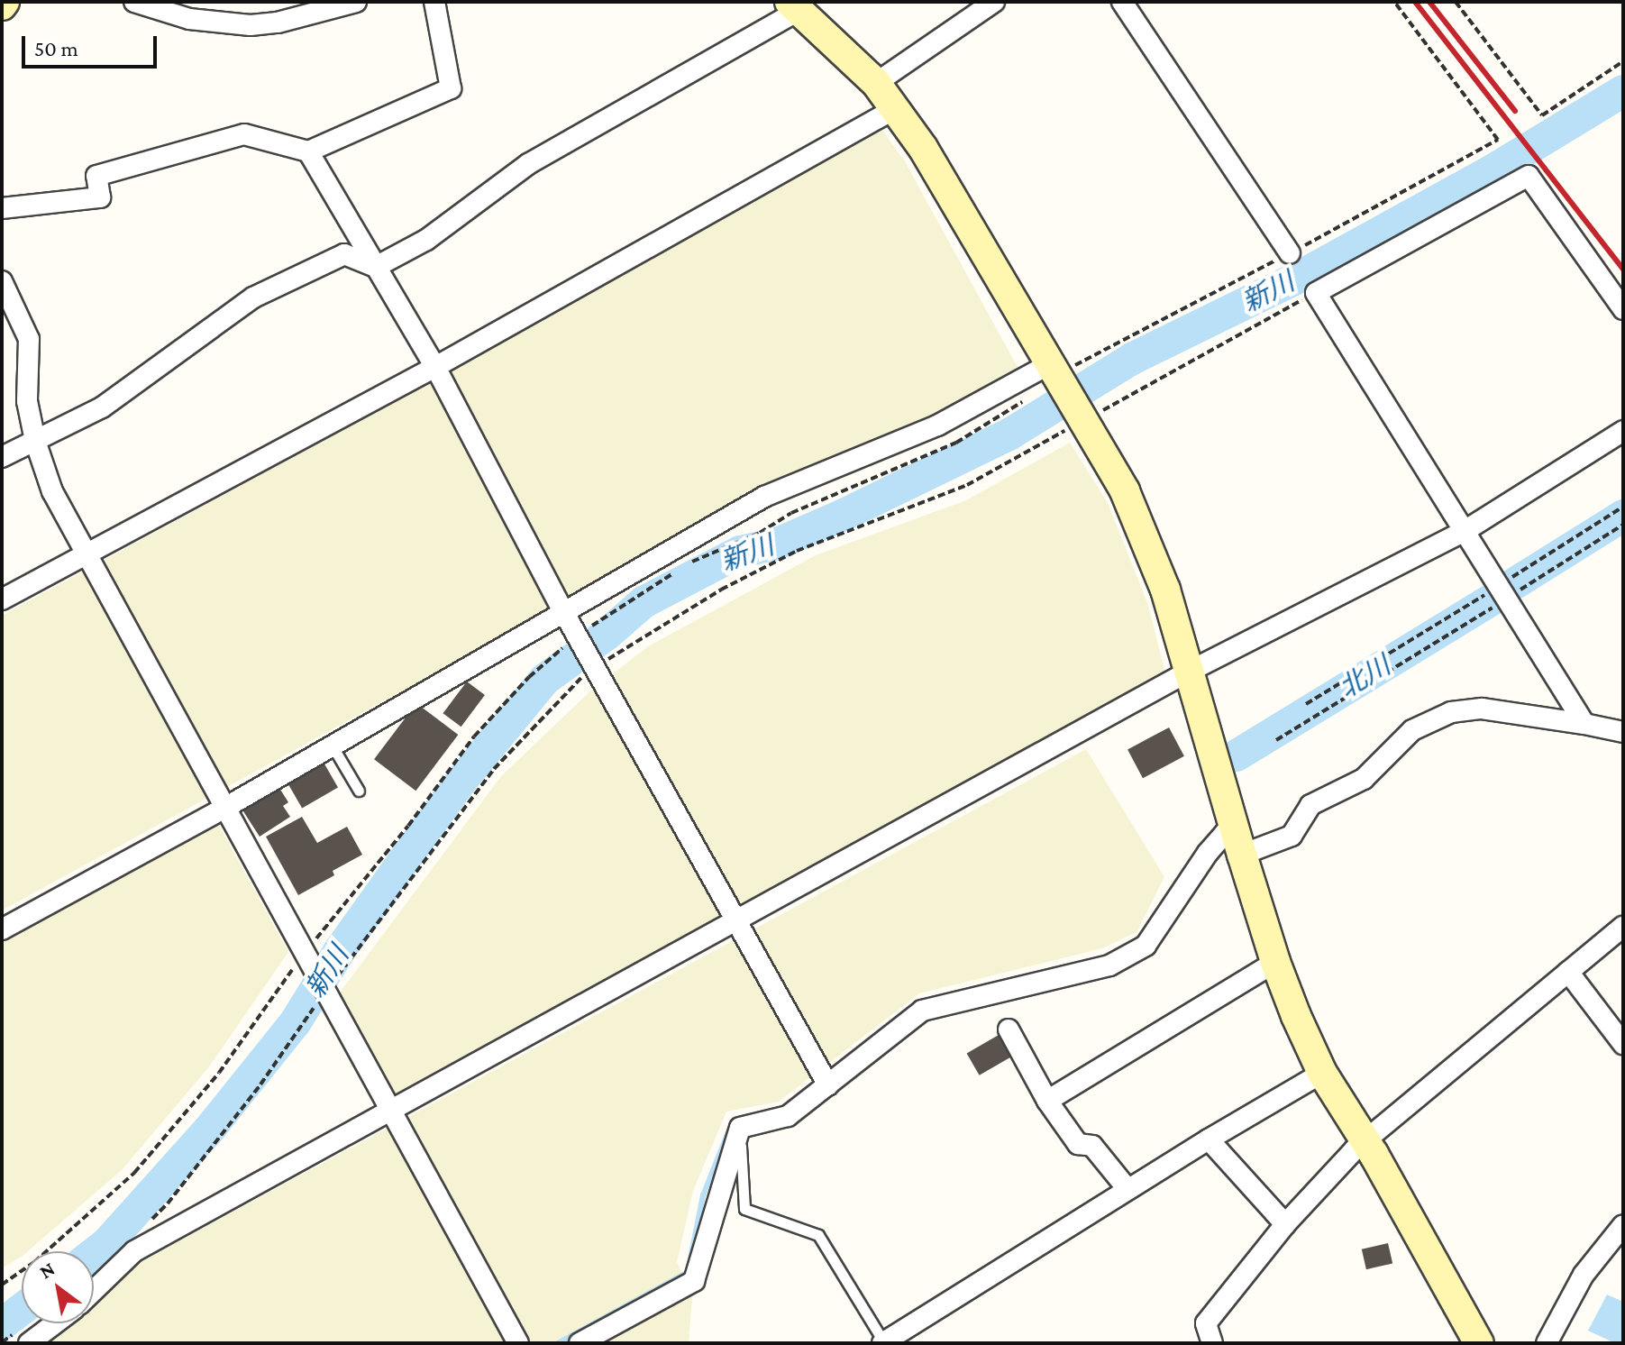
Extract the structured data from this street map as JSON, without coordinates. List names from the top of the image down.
{
  "water": ["新川", "北川"],
  "scale_bar": "50 m",
  "north": "top left"
}
